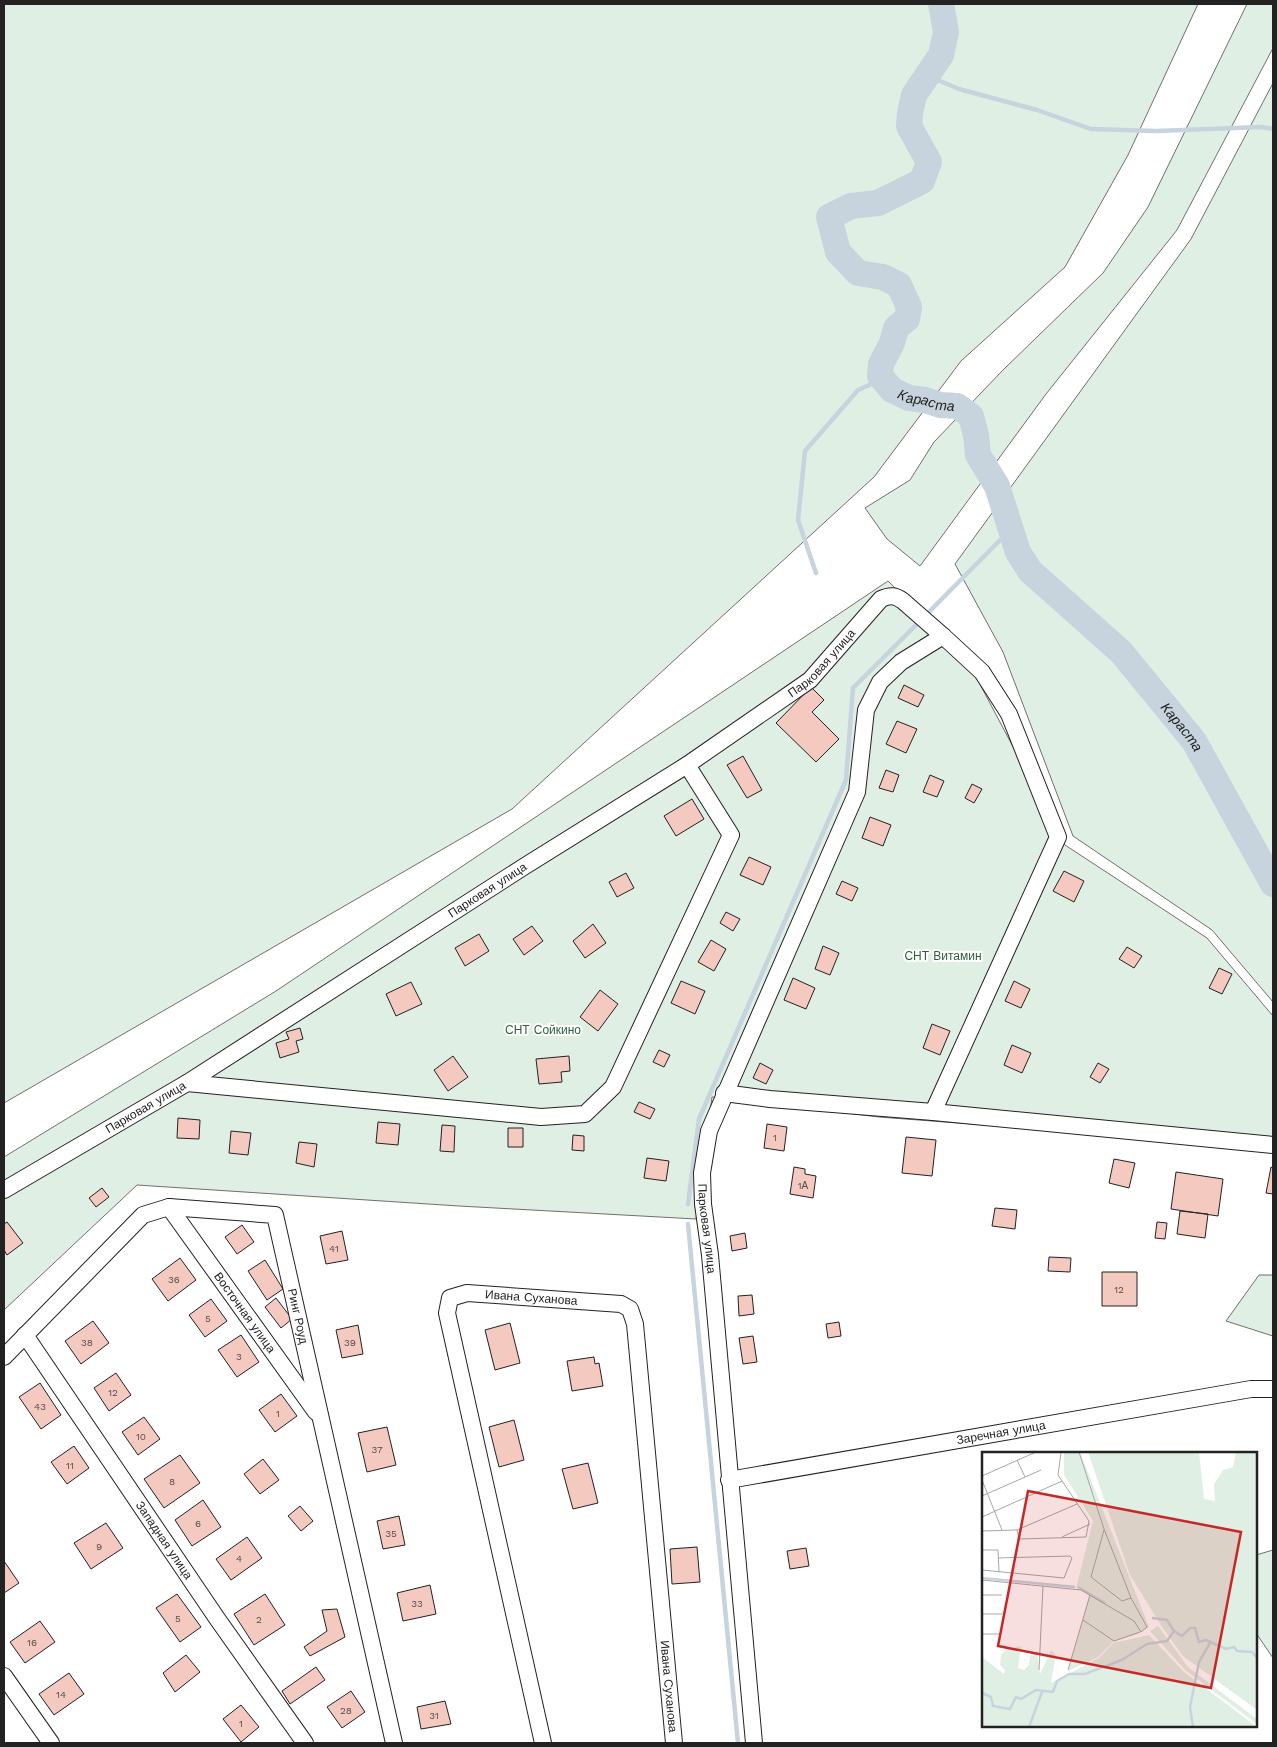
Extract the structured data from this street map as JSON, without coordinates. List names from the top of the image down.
{
  "streets": {
    "street": [
      "Парковая улица",
      "Ивана Суханова",
      "Восточная улица",
      "Ринг Роуд",
      "Заречная улица",
      "Западная улица"
    ]
  },
  "crossings": [
    ["Парковая улица", "Заречная улица"],
    ["Восточная улица", "Ринг Роуд"],
    ["Ринг Роуд", "Западная улица"]
  ],
  "water": ["Караста"],
  "parks": ["СНТ Витамин", "СНТ Сойкино"],
  "house_numbers": [
    "1",
    "1А",
    "41",
    "36",
    "12",
    "5",
    "38",
    "39",
    "3",
    "12",
    "43",
    "1",
    "10",
    "37",
    "11",
    "8",
    "6",
    "35",
    "9",
    "4",
    "33",
    "5",
    "2",
    "16",
    "14",
    "28",
    "31",
    "1"
  ]
}
